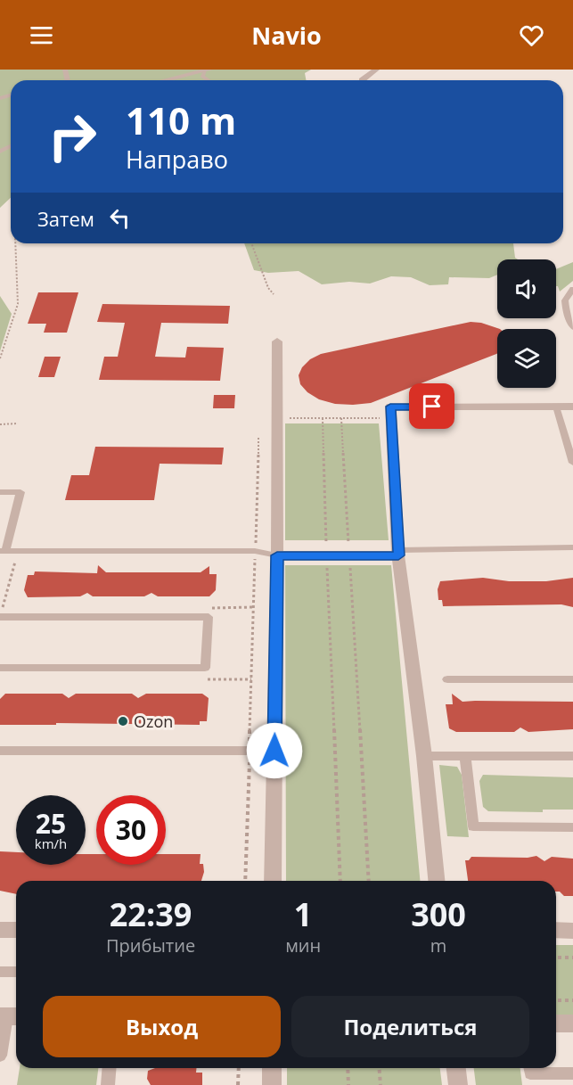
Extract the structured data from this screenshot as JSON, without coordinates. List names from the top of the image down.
{
  "places": ["Ozon"],
  "page": {
    "header": "Navio",
    "turn": ["110 m", "Направо"],
    "then": "Затем",
    "speed": "25 km/h",
    "limit": "30",
    "eta": [
      "22:39",
      "Прибытие",
      "1",
      "мин",
      "300",
      "m"
    ],
    "buttons": ["Выход", "Поделиться"]
  }
}
